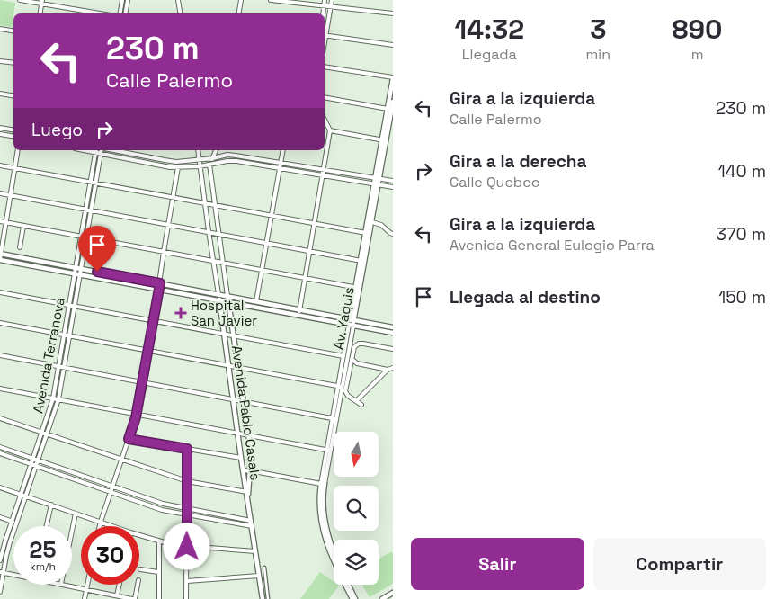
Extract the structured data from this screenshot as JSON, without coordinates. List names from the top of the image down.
{
  "streets": {
    "street": ["Av. Yaquis", "Avenida Terranova", "Avenida Pablo Casals"]
  },
  "places": {
    "health": ["Hospital San Javier"]
  },
  "north": "bottom",
  "page": {
    "eta": [
      "14:32",
      "Llegada",
      "3",
      "min",
      "890",
      "m"
    ],
    "turn": ["230 m", "Calle Palermo"],
    "list": [
      {
        "name": "Gira a la izquierda",
        "note": "Calle Palermo",
        "value": "230 m"
      },
      {
        "name": "Gira a la derecha",
        "note": "Calle Quebec",
        "value": "140 m"
      },
      {
        "name": "Gira a la izquierda",
        "note": "Avenida General Eulogio Parra",
        "value": "370 m"
      },
      {
        "name": "Llegada al destino",
        "value": "150 m"
      }
    ],
    "then": "Luego",
    "speed": "25 km/h",
    "limit": "30",
    "buttons": ["Salir", "Compartir"]
  }
}
